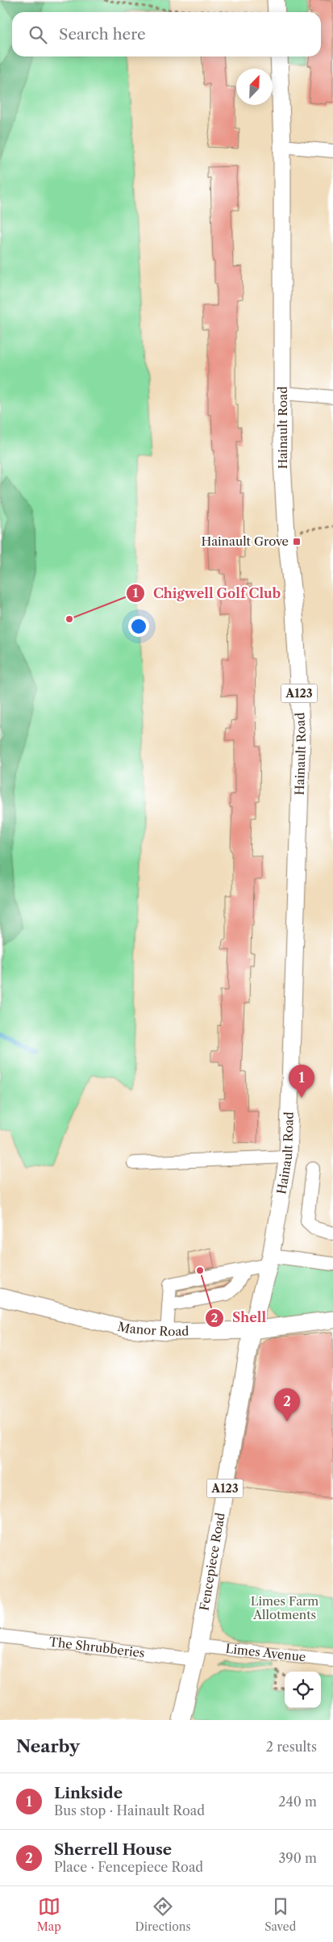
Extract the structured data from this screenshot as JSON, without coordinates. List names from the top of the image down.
{
  "streets": {
    "main road": [
      "Hainault Road",
      "A123",
      "Manor Road",
      "Fencepiece Road"
    ],
    "street": ["The Shrubberies", "Limes Avenue"]
  },
  "crossings": [
    ["Hainault Road", "Manor Road"],
    ["Hainault Road", "Fencepiece Road"],
    ["Manor Road", "Fencepiece Road"],
    ["Fencepiece Road", "The Shrubberies"],
    ["Fencepiece Road", "Limes Avenue"],
    ["The Shrubberies", "Limes Avenue"]
  ],
  "parks": ["Limes Farm Allotments"],
  "places": {
    "transit": ["Hainault Grove"],
    "other": ["Chigwell Golf Club", "Shell"]
  },
  "north": "top right",
  "page": {
    "search": "Search here",
    "pins": ["1", "2"],
    "heading": ["Nearby", "2 results"],
    "list": [
      {
        "mark": "1",
        "name": "Linkside",
        "note": "Bus stop · Hainault Road",
        "value": "240 m"
      },
      {
        "mark": "2",
        "name": "Sherrell House",
        "note": "Place · Fencepiece Road",
        "value": "390 m"
      }
    ],
    "nav": ["Map", "Directions", "Saved"]
  }
}
